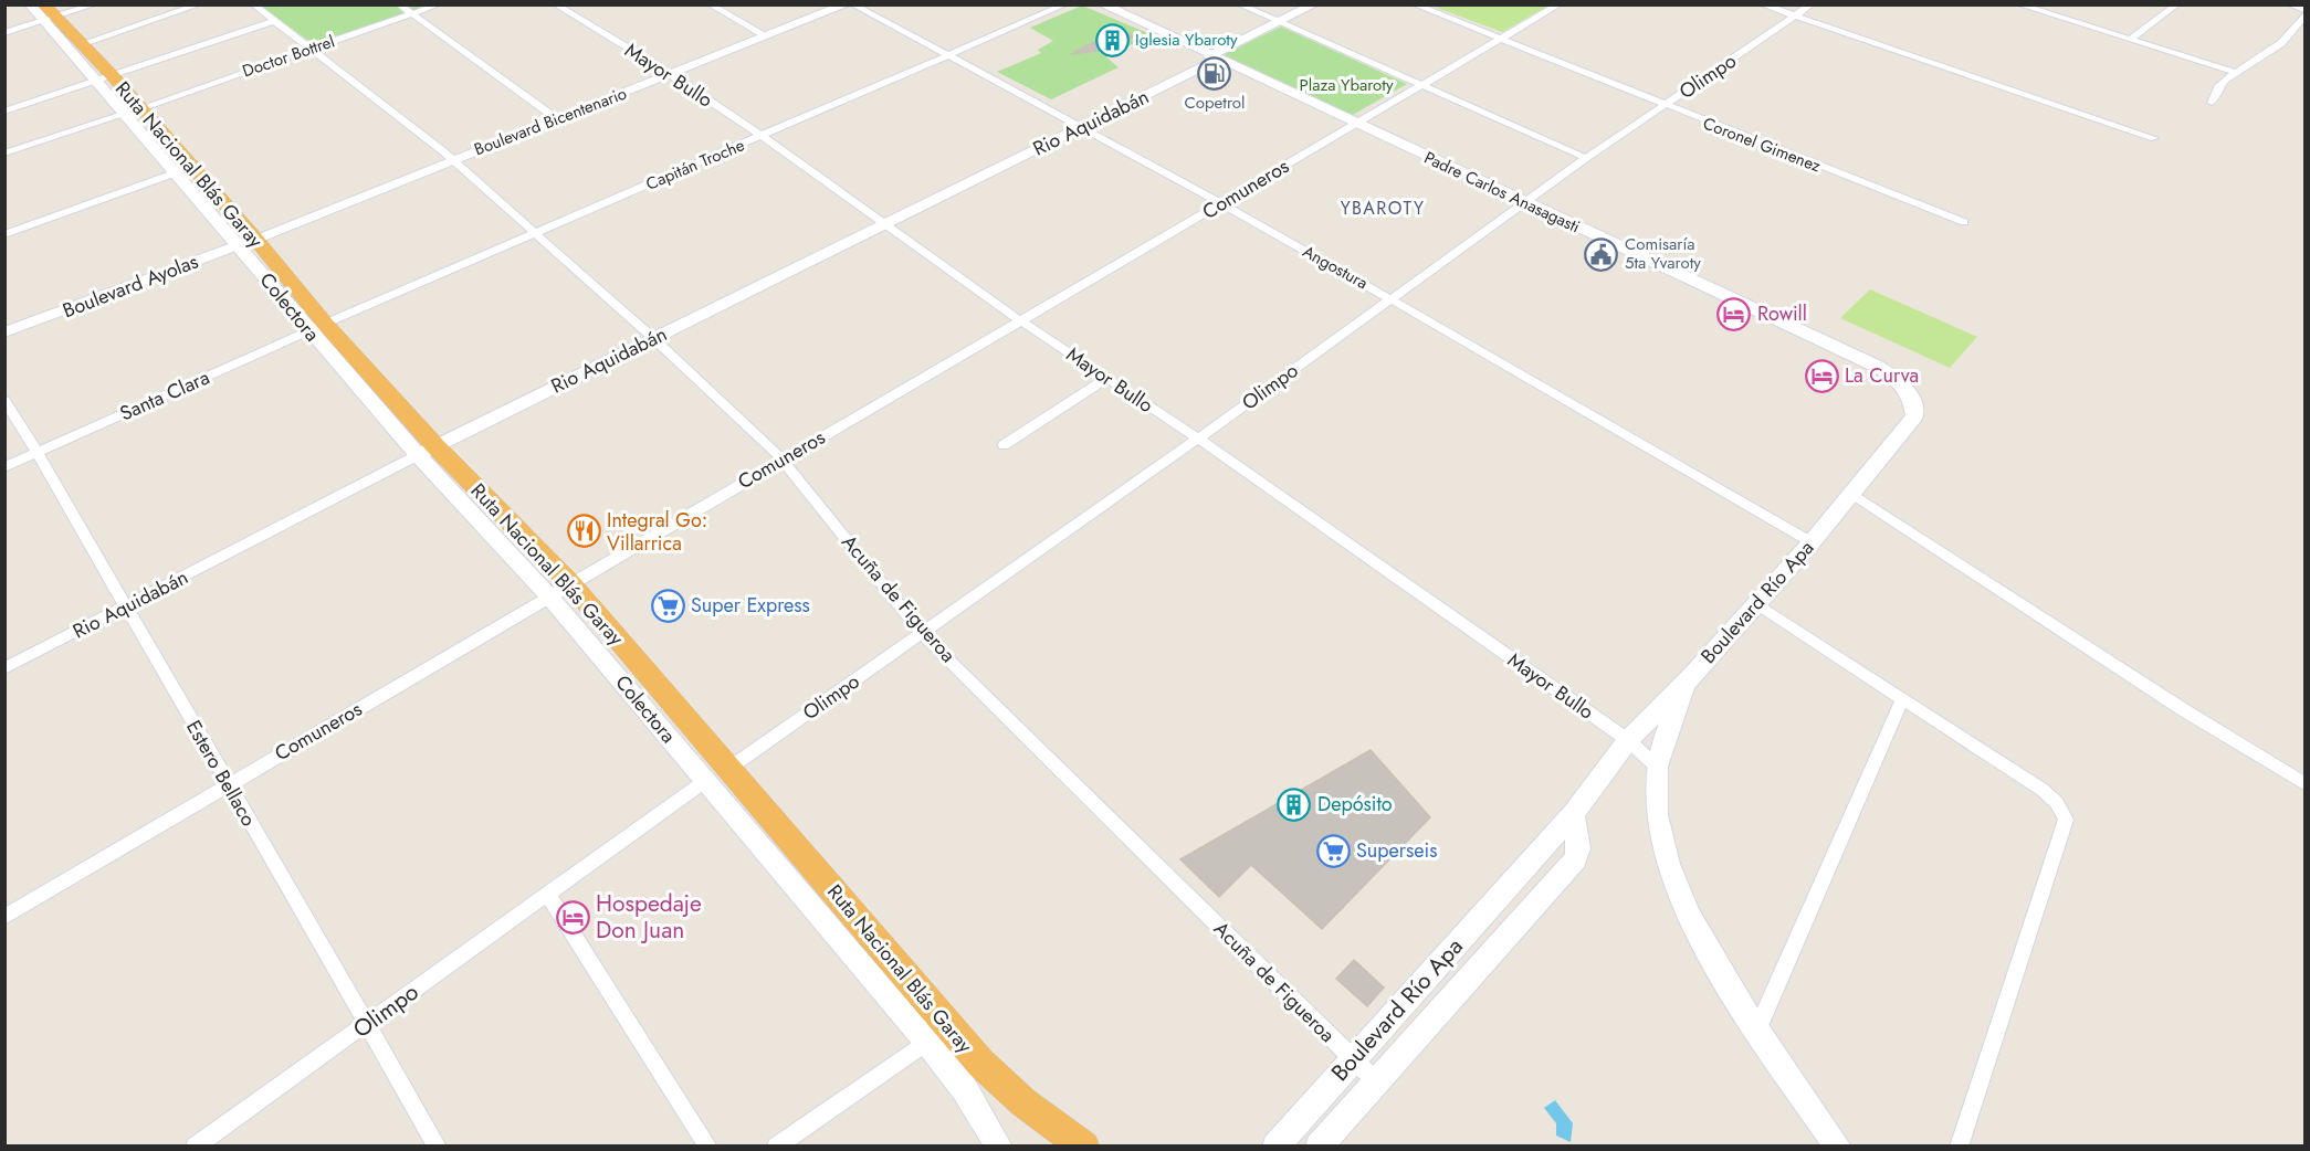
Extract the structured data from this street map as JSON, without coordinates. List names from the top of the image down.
{
  "streets": {
    "highway": ["Ruta Nacional Blás Garay"],
    "main road": [
      "Boulevard Bicentenario",
      "Padre Carlos Anasagasti",
      "Colectora",
      "Boulevard Río Apa"
    ],
    "street": [
      "Doctor Bottrel",
      "Mayor Bullo",
      "Olimpo",
      "Rio Aquidabán",
      "Coronel Gimenez",
      "Capitán Troche",
      "Comuneros",
      "Angostura",
      "Boulevard Ayolas",
      "Santa Clara",
      "Acuña de Figueroa",
      "Estero Bellaco"
    ]
  },
  "crossings": [
    ["Doctor Bottrel", "Ruta Nacional Blás Garay"],
    ["Doctor Bottrel", "Acuña de Figueroa"],
    ["Mayor Bullo", "Olimpo"],
    ["Mayor Bullo", "Boulevard Bicentenario"],
    ["Mayor Bullo", "Rio Aquidabán"],
    ["Mayor Bullo", "Capitán Troche"],
    ["Mayor Bullo", "Comuneros"],
    ["Mayor Bullo", "Boulevard Río Apa"],
    ["Olimpo", "Coronel Gimenez"],
    ["Olimpo", "Ruta Nacional Blás Garay"],
    ["Olimpo", "Padre Carlos Anasagasti"],
    ["Olimpo", "Angostura"],
    ["Olimpo", "Colectora"],
    ["Olimpo", "Acuña de Figueroa"],
    ["Olimpo", "Estero Bellaco"],
    ["Boulevard Bicentenario", "Ruta Nacional Blás Garay"],
    ["Boulevard Bicentenario", "Boulevard Ayolas"],
    ["Boulevard Bicentenario", "Acuña de Figueroa"],
    ["Rio Aquidabán", "Ruta Nacional Blás Garay"],
    ["Rio Aquidabán", "Padre Carlos Anasagasti"],
    ["Rio Aquidabán", "Angostura"],
    ["Rio Aquidabán", "Colectora"],
    ["Rio Aquidabán", "Acuña de Figueroa"],
    ["Rio Aquidabán", "Estero Bellaco"],
    ["Coronel Gimenez", "Comuneros"],
    ["Ruta Nacional Blás Garay", "Capitán Troche"],
    ["Ruta Nacional Blás Garay", "Comuneros"],
    ["Ruta Nacional Blás Garay", "Boulevard Ayolas"],
    ["Ruta Nacional Blás Garay", "Colectora"],
    ["Ruta Nacional Blás Garay", "Santa Clara"],
    ["Capitán Troche", "Angostura"],
    ["Capitán Troche", "Santa Clara"],
    ["Capitán Troche", "Acuña de Figueroa"],
    ["Comuneros", "Padre Carlos Anasagasti"],
    ["Comuneros", "Angostura"],
    ["Comuneros", "Colectora"],
    ["Comuneros", "Acuña de Figueroa"],
    ["Comuneros", "Estero Bellaco"],
    ["Padre Carlos Anasagasti", "Boulevard Río Apa"],
    ["Angostura", "Boulevard Río Apa"],
    ["Santa Clara", "Estero Bellaco"],
    ["Acuña de Figueroa", "Boulevard Río Apa"]
  ],
  "districts": ["YBAROTY"],
  "parks": ["Plaza Ybaroty"],
  "places": {
    "building": ["Iglesia Ybaroty", "Depósito"],
    "fuel station": ["Copetrol"],
    "public building": ["Comisaría 5ta Yvaroty"],
    "hotel": ["Rowill", "La Curva", "Hospedaje Don Juan"],
    "restaurant": ["Integral Go: Villarrica"],
    "supermarket": ["Super Express", "Superseis"]
  }
}
